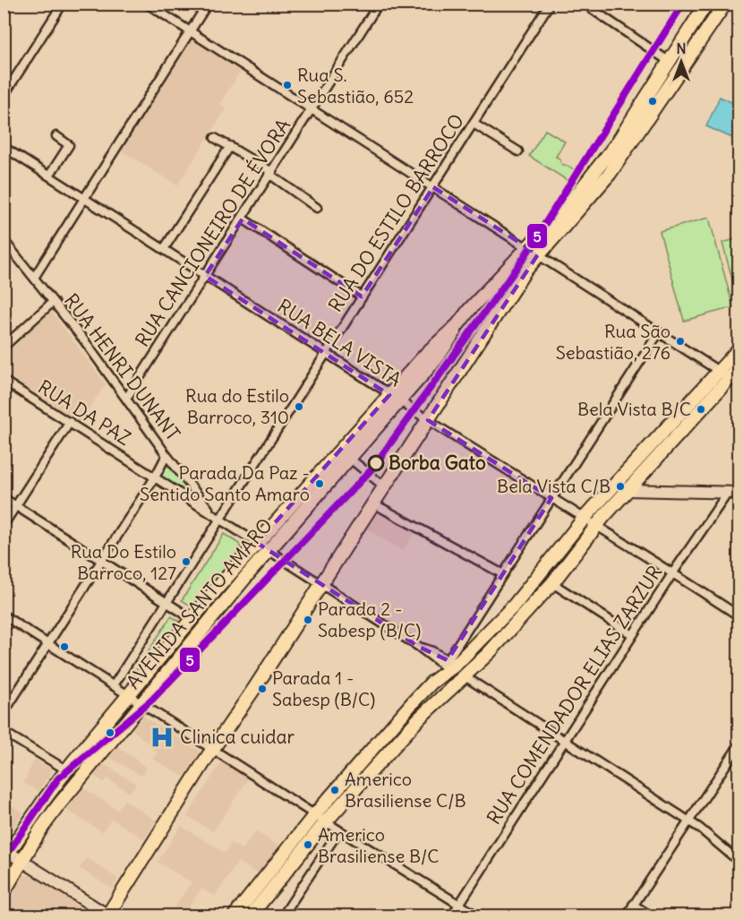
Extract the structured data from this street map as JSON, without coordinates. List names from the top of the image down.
{
  "streets": {
    "main road": ["AVENIDA SANTO AMARO"],
    "street": [
      "RUA DO ESTILO BARROCO",
      "RUA CANCIONEIRO DE ÉVORA",
      "RUA BELA VISTA",
      "RUA HENRI DUNANT",
      "RUA DA PAZ",
      "RUA COMENDADOR ELIAS ZARZUR"
    ]
  },
  "crossings": [
    ["RUA DO ESTILO BARROCO", "RUA BELA VISTA"],
    ["RUA DO ESTILO BARROCO", "RUA DA PAZ"],
    ["RUA CANCIONEIRO DE ÉVORA", "RUA BELA VISTA"],
    ["RUA CANCIONEIRO DE ÉVORA", "RUA HENRI DUNANT"],
    ["RUA BELA VISTA", "AVENIDA SANTO AMARO"],
    ["RUA BELA VISTA", "RUA COMENDADOR ELIAS ZARZUR"],
    ["RUA HENRI DUNANT", "RUA DA PAZ"],
    ["RUA DA PAZ", "AVENIDA SANTO AMARO"]
  ],
  "places": {
    "other": [
      "Rua S. Sebastião, 652",
      "Rua São Sebastião, 276",
      "Rua do Estilo Barroco, 310",
      "Bela Vista B/C",
      "Borba Gato",
      "Parada Da Paz - Sentido Santo Amaro",
      "Bela Vista C/B",
      "Rua Do Estilo Barroco, 127",
      "Parada 2 - Sabesp (B/C)",
      "Parada 1 - Sabesp (B/C)",
      "Americo Brasiliense C/B",
      "Americo Brasiliense B/C"
    ],
    "hospital": ["Clinica cuidar"]
  },
  "lines": ["transit line 5"],
  "north": "top"
}
